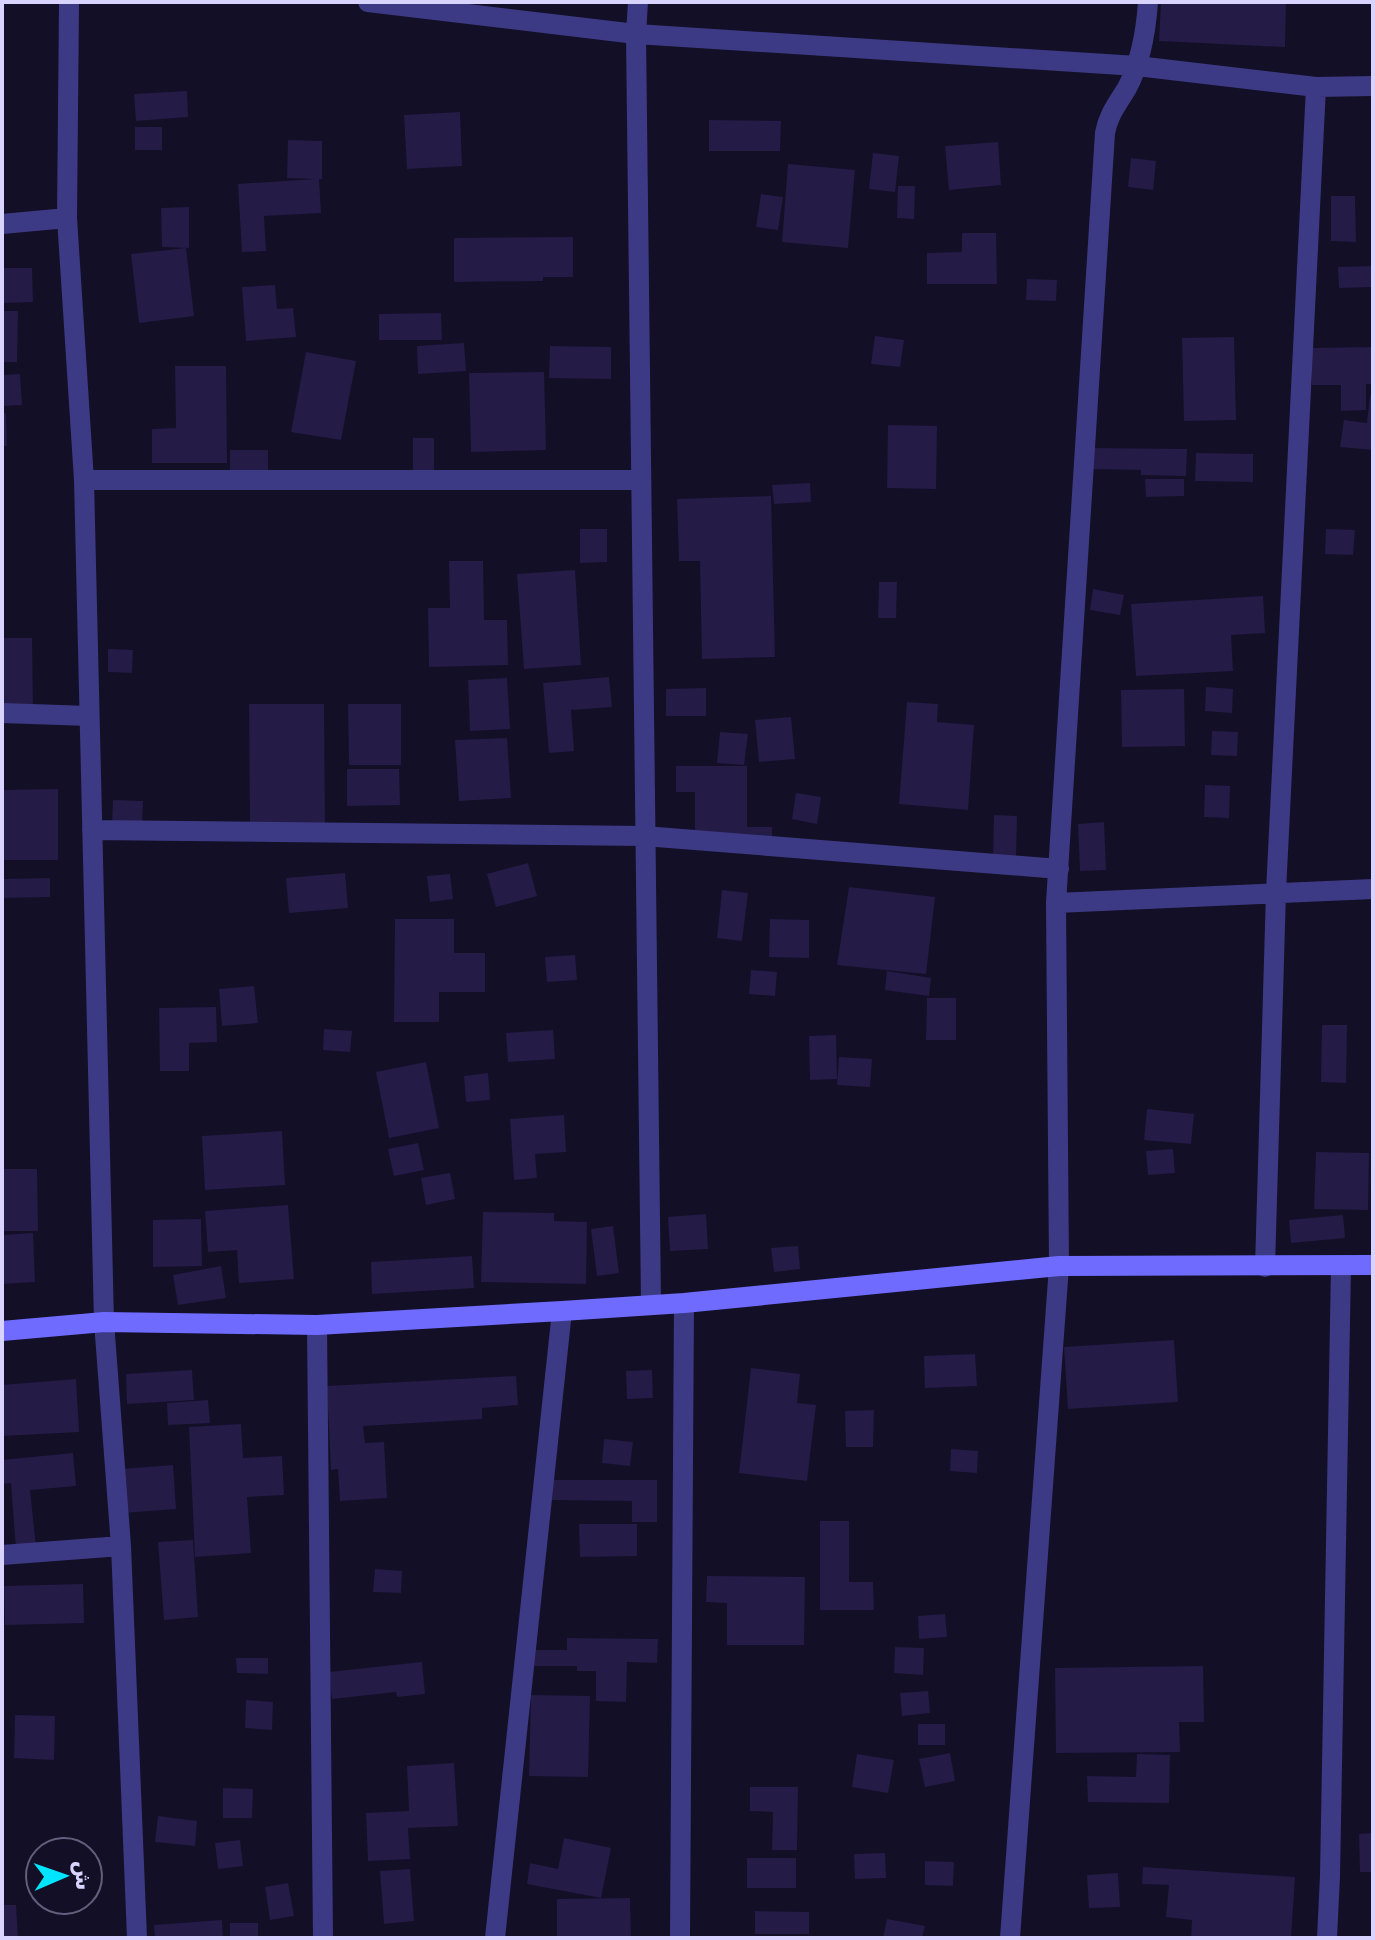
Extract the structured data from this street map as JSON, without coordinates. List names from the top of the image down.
{
  "north": "right"
}
